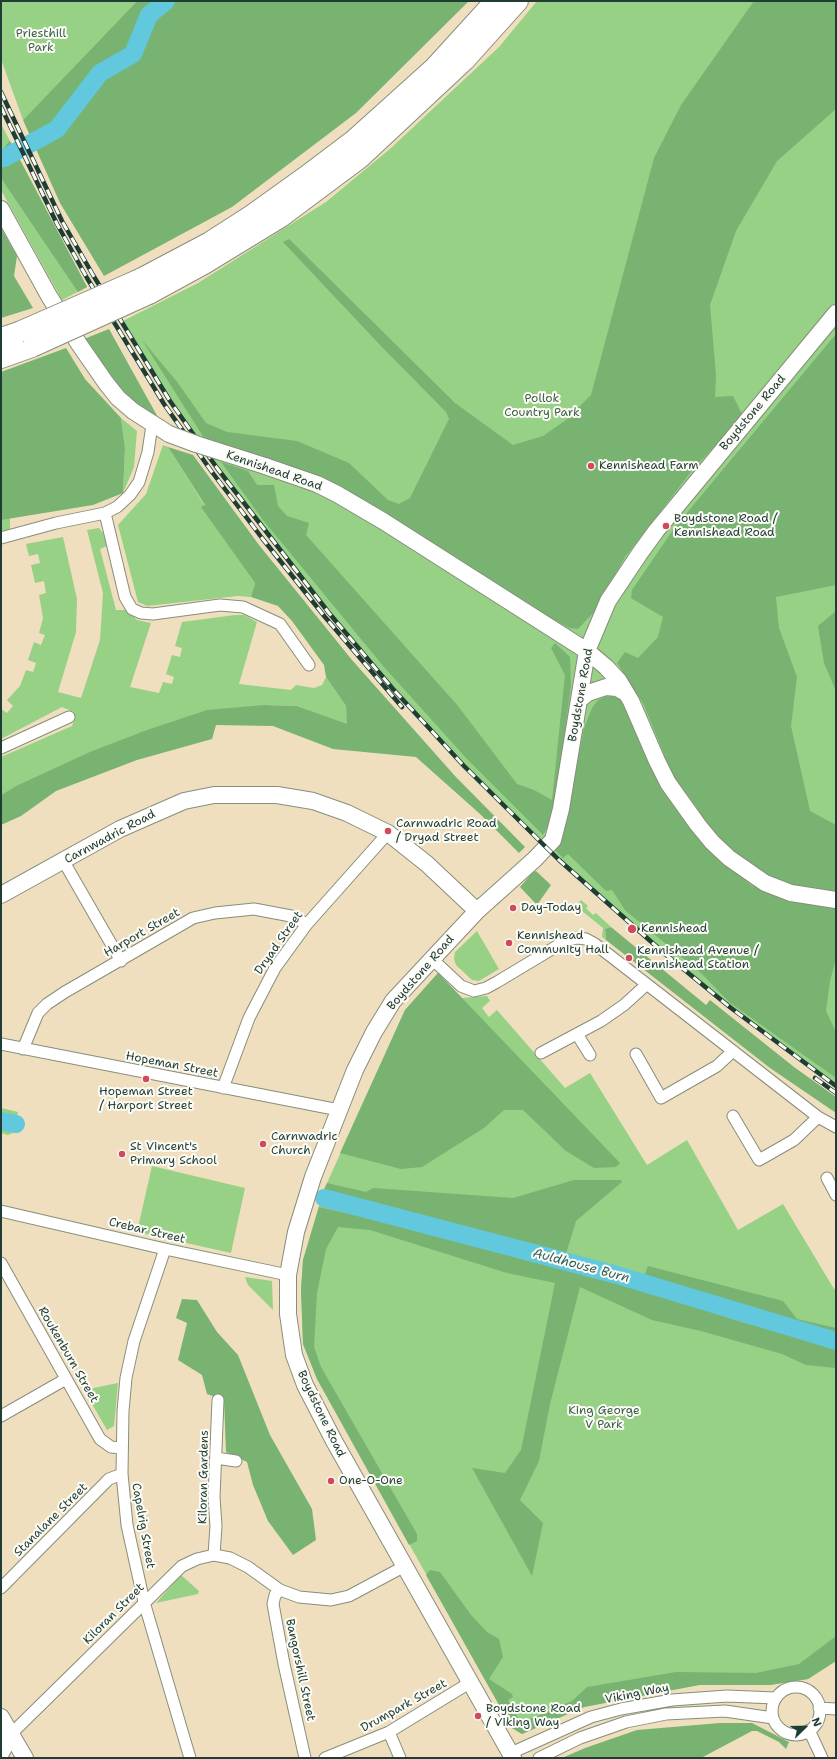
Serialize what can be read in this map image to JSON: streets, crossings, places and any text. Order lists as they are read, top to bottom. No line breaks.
{"streets":{"street":["Boydstone Road","Kennishead Road","Carnwadric Road","Harport Street","Dryad Street","Hopeman Street","Crebar Street","Roukenburn Street","Kiloran Gardens","Stanalane Street","Capelrig Street","Kiloran Street","Bangorshill Street","Viking Way","Drumpark Street"]},"crossings":[["Boydstone Road","Kennishead Road"],["Boydstone Road","Carnwadric Road"],["Boydstone Road","Hopeman Street"],["Boydstone Road","Crebar Street"],["Boydstone Road","Kiloran Street"],["Boydstone Road","Viking Way"],["Boydstone Road","Drumpark Street"],["Carnwadric Road","Dryad Street"],["Harport Street","Dryad Street"],["Harport Street","Hopeman Street"],["Dryad Street","Hopeman Street"],["Crebar Street","Capelrig Street"],["Roukenburn Street","Capelrig Street"],["Kiloran Gardens","Kiloran Street"],["Stanalane Street","Capelrig Street"],["Capelrig Street","Kiloran Street"],["Kiloran Street","Bangorshill Street"]],"water":["Auldhouse Burn"],"parks":["Priesthill Park","Pollok Country Park","King George V Park"],"places":["Kennishead Farm","Boydstone Road / Kennishead Road","Carnwadric Road / Dryad Street","Day-Today","Kennishead","Kennishead Community Hall","Kennishead Avenue / Kennishead Station","Hopeman Street / Harport Street","Carnwadric Church","St Vincent's Primary School","One-O-One","Boydstone Road / Viking Way"],"north":"top right"}
